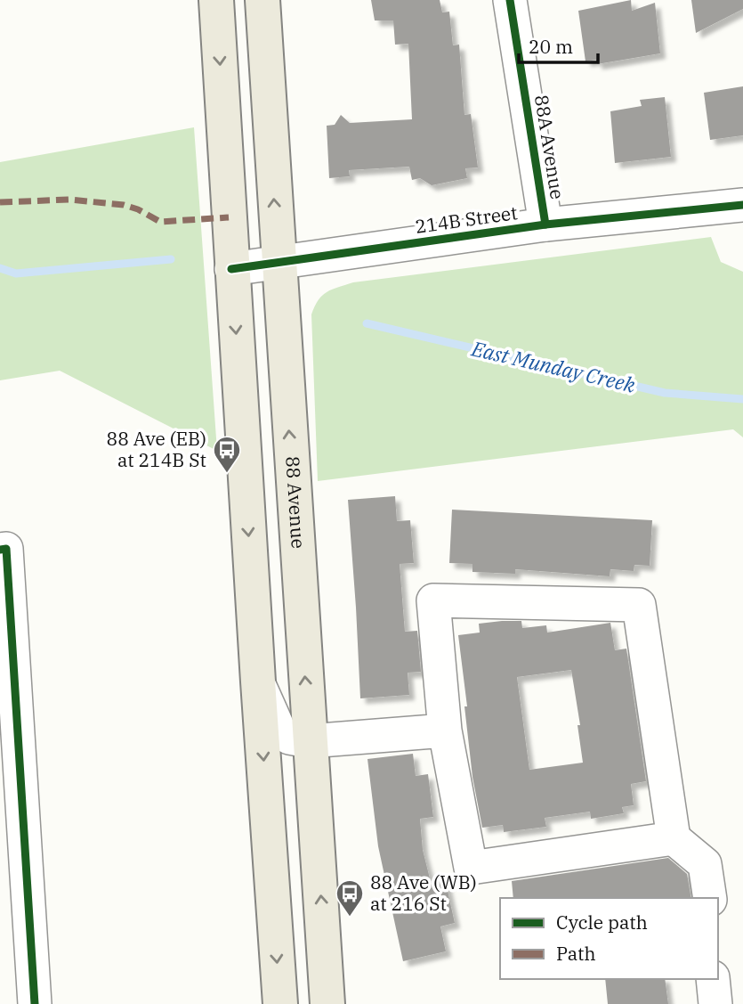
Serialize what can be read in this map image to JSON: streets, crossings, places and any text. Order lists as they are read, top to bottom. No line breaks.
{"streets":{"main road":["88 Avenue"],"street":["88A Avenue","214B Street"]},"crossings":[["88A Avenue","214B Street"],["214B Street","88 Avenue"]],"water":["East Munday Creek"],"places":{"bus stop":["88 Ave (EB) at 214B St","88 Ave (WB) at 216 St"]},"legend":["Cycle path","Path"],"scale_bar":"20 m"}
